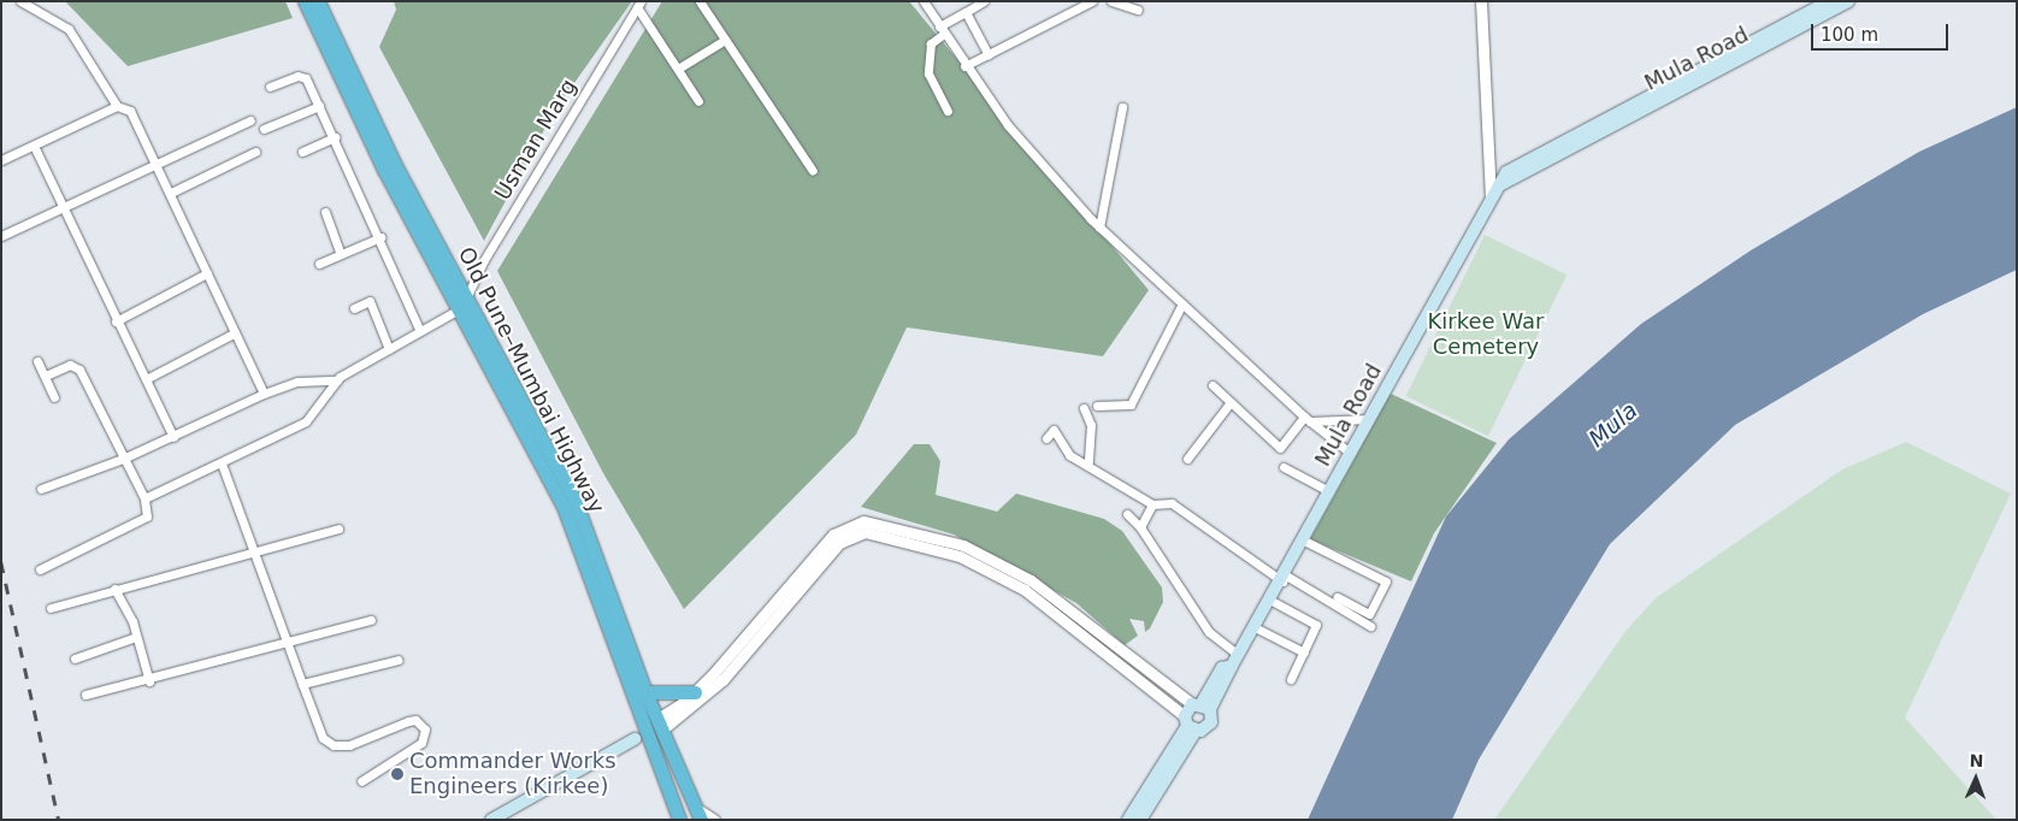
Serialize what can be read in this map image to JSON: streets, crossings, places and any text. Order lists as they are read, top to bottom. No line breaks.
{"streets":{"highway":["Old Pune–Mumbai Highway"],"main road":["Mula Road"],"street":["Usman Marg"]},"crossings":[["Usman Marg","Old Pune–Mumbai Highway"]],"water":["Mula"],"parks":["Kirkee War Cemetery"],"places":["Commander Works Engineers (Kirkee)"],"scale_bar":"100 m","north":"top"}
